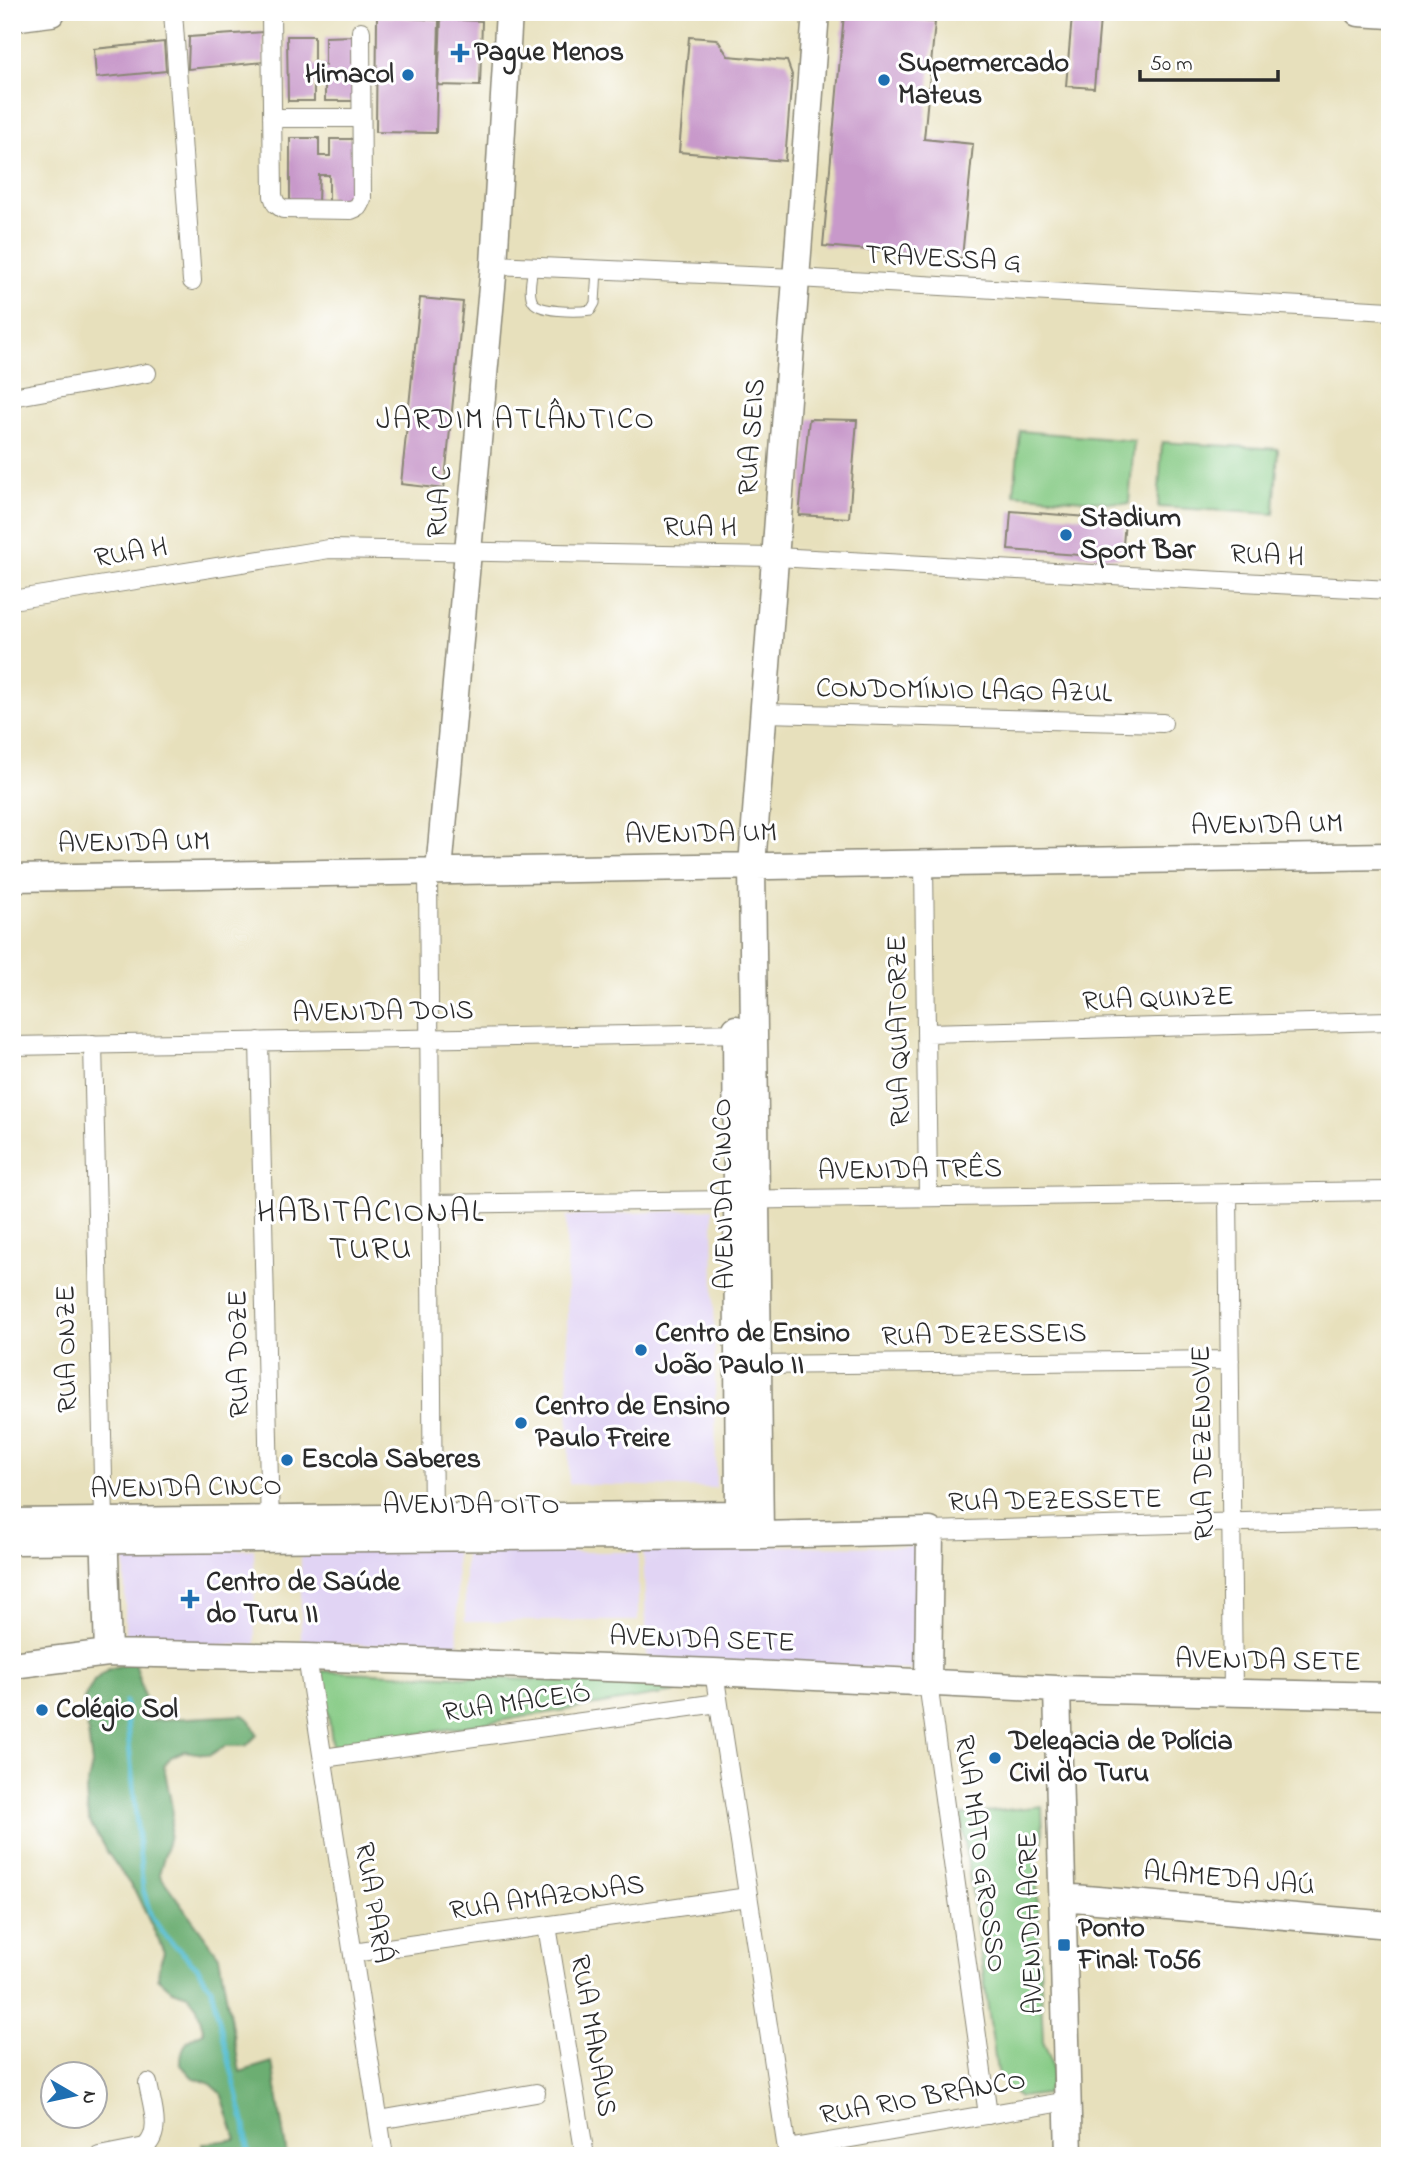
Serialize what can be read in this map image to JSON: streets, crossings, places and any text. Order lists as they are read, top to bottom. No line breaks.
{"streets":{"street":["TRAVESSA G","RUA SEIS","RUA C","RUA H","CONDOMÍNIO LAGO AZUL","AVENIDA UM","RUA QUINZE","AVENIDA DOIS","RUA QUATORZE","AVENIDA TRÊS","AVENIDA CINCO","RUA DEZESSEIS","RUA ONZE","RUA DOZE","RUA DEZENOVE","RUA DEZESSETE","AVENIDA OITO","AVENIDA SETE","RUA MACEIÓ","RUA MATO GROSSO","ALAMEDA JAÚ","RUA AMAZONAS","RUA PARÁ","AVENIDA ACRE","RUA MANAUS","RUA RIO BRANCO"]},"crossings":[["TRAVESSA G","RUA SEIS"],["TRAVESSA G","RUA C"],["RUA SEIS","RUA H"],["RUA SEIS","CONDOMÍNIO LAGO AZUL"],["RUA SEIS","AVENIDA UM"],["RUA SEIS","AVENIDA CINCO"],["RUA C","RUA H"],["RUA C","AVENIDA UM"],["AVENIDA UM","RUA QUATORZE"],["AVENIDA UM","AVENIDA CINCO"],["RUA QUINZE","RUA QUATORZE"],["AVENIDA DOIS","AVENIDA CINCO"],["AVENIDA DOIS","RUA ONZE"],["AVENIDA DOIS","RUA DOZE"],["RUA QUATORZE","AVENIDA TRÊS"],["AVENIDA TRÊS","AVENIDA CINCO"],["AVENIDA TRÊS","RUA DEZENOVE"],["AVENIDA CINCO","RUA DEZESSEIS"],["AVENIDA CINCO","RUA ONZE"],["AVENIDA CINCO","AVENIDA OITO"],["RUA DEZESSEIS","RUA DEZENOVE"],["RUA ONZE","AVENIDA OITO"],["RUA ONZE","AVENIDA SETE"],["RUA DOZE","AVENIDA OITO"],["RUA DEZENOVE","RUA DEZESSETE"],["RUA DEZENOVE","AVENIDA SETE"],["RUA DEZESSETE","AVENIDA OITO"],["AVENIDA SETE","RUA MATO GROSSO"],["AVENIDA SETE","RUA PARÁ"],["AVENIDA SETE","AVENIDA ACRE"],["RUA MACEIÓ","RUA PARÁ"],["RUA MATO GROSSO","RUA RIO BRANCO"],["ALAMEDA JAÚ","AVENIDA ACRE"],["RUA AMAZONAS","RUA PARÁ"],["RUA AMAZONAS","RUA MANAUS"],["AVENIDA ACRE","RUA RIO BRANCO"]],"districts":["JARDIM ATLÂNTICO","HABITACIONAL TURU"],"places":{"health":["Pague Menos","Centro de Saúde do Turu II"],"other":["Himacol","Supermercado Mateus","Stadium Sport Bar","Centro de Ensino João Paulo II","Centro de Ensino Paulo Freire","Escola Saberes","Colégio Sol","Delegacia de Polícia Civil do Turu"],"transit":["Ponto Final: T056"]},"scale_bar":"50 m","north":"right"}
